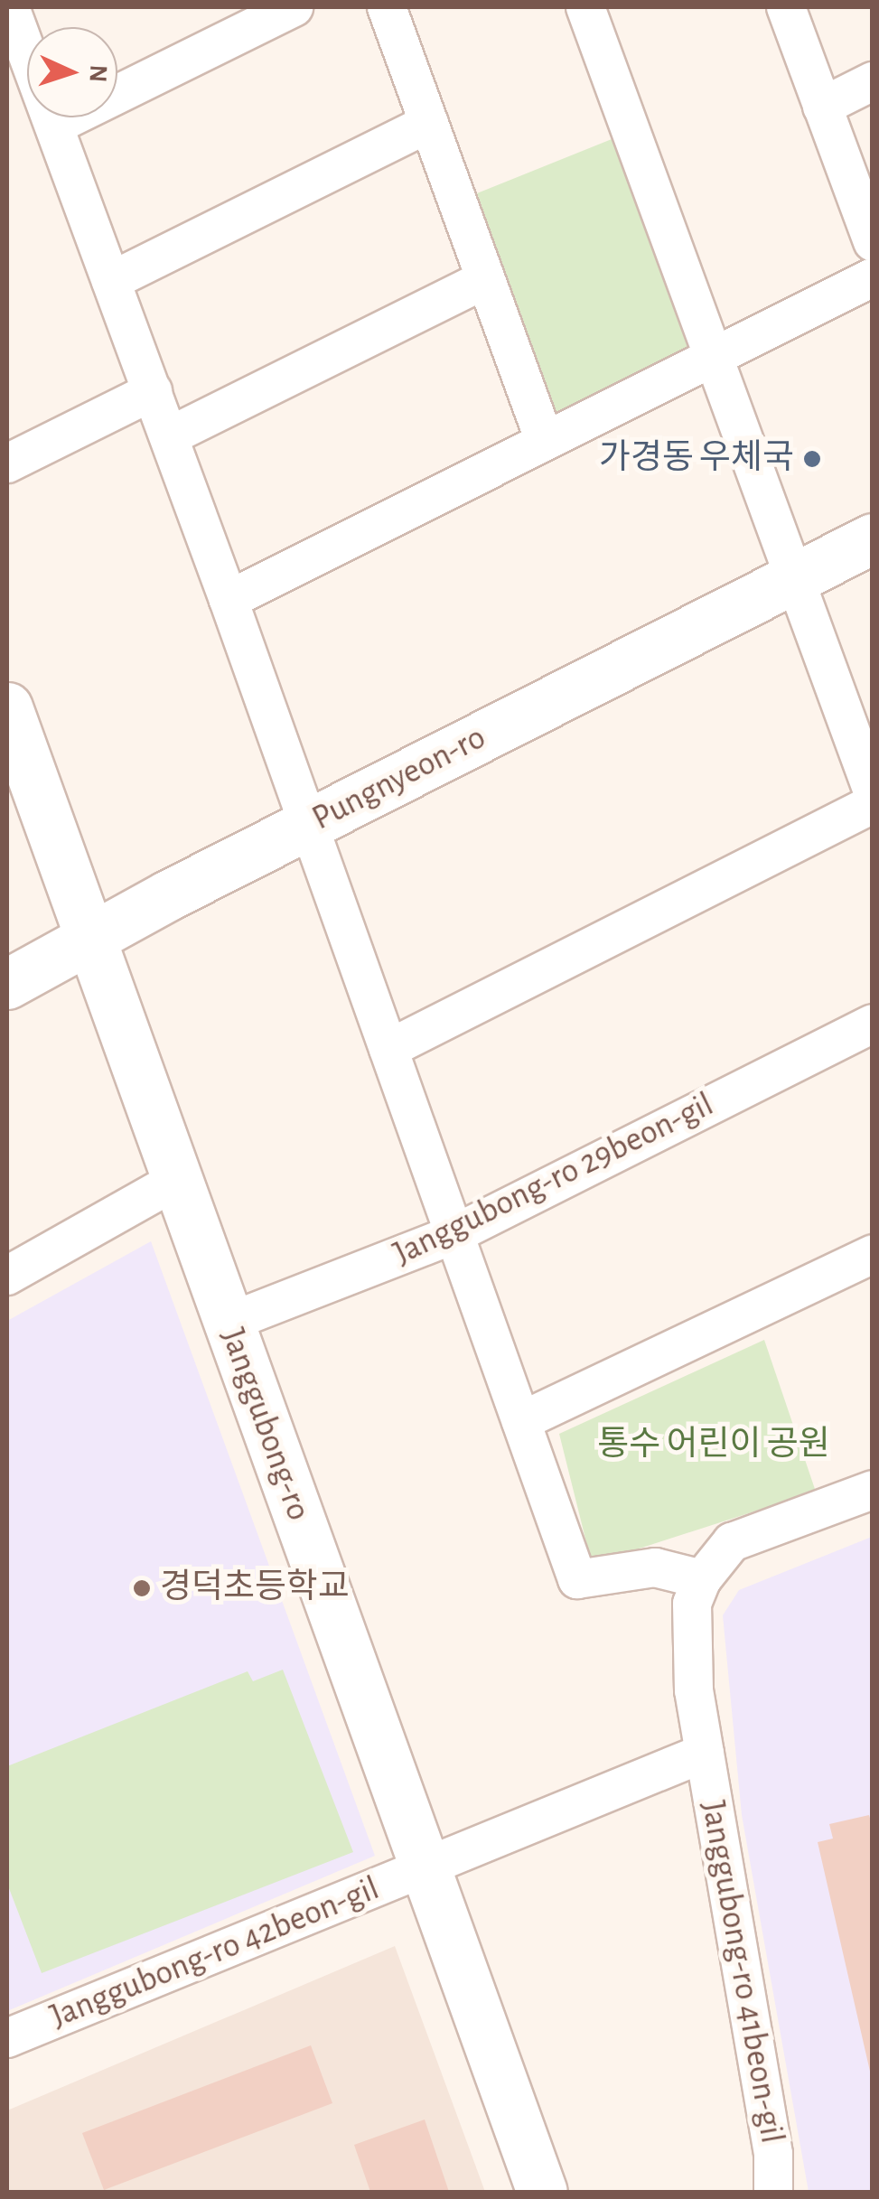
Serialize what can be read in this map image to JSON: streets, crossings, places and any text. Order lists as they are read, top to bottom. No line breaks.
{"streets":{"street":["Pungnyeon-ro","Janggubong-ro 29beon-gil","Janggubong-ro","Janggubong-ro 42beon-gil","Janggubong-ro 41beon-gil"]},"crossings":[["Pungnyeon-ro","Janggubong-ro"],["Janggubong-ro 29beon-gil","Janggubong-ro"],["Janggubong-ro","Janggubong-ro 42beon-gil"],["Janggubong-ro","Janggubong-ro 41beon-gil"],["Janggubong-ro 42beon-gil","Janggubong-ro 41beon-gil"]],"parks":["통수 어린이 공원"],"places":["가경동 우체국","경덕초등학교"],"north":"right"}
